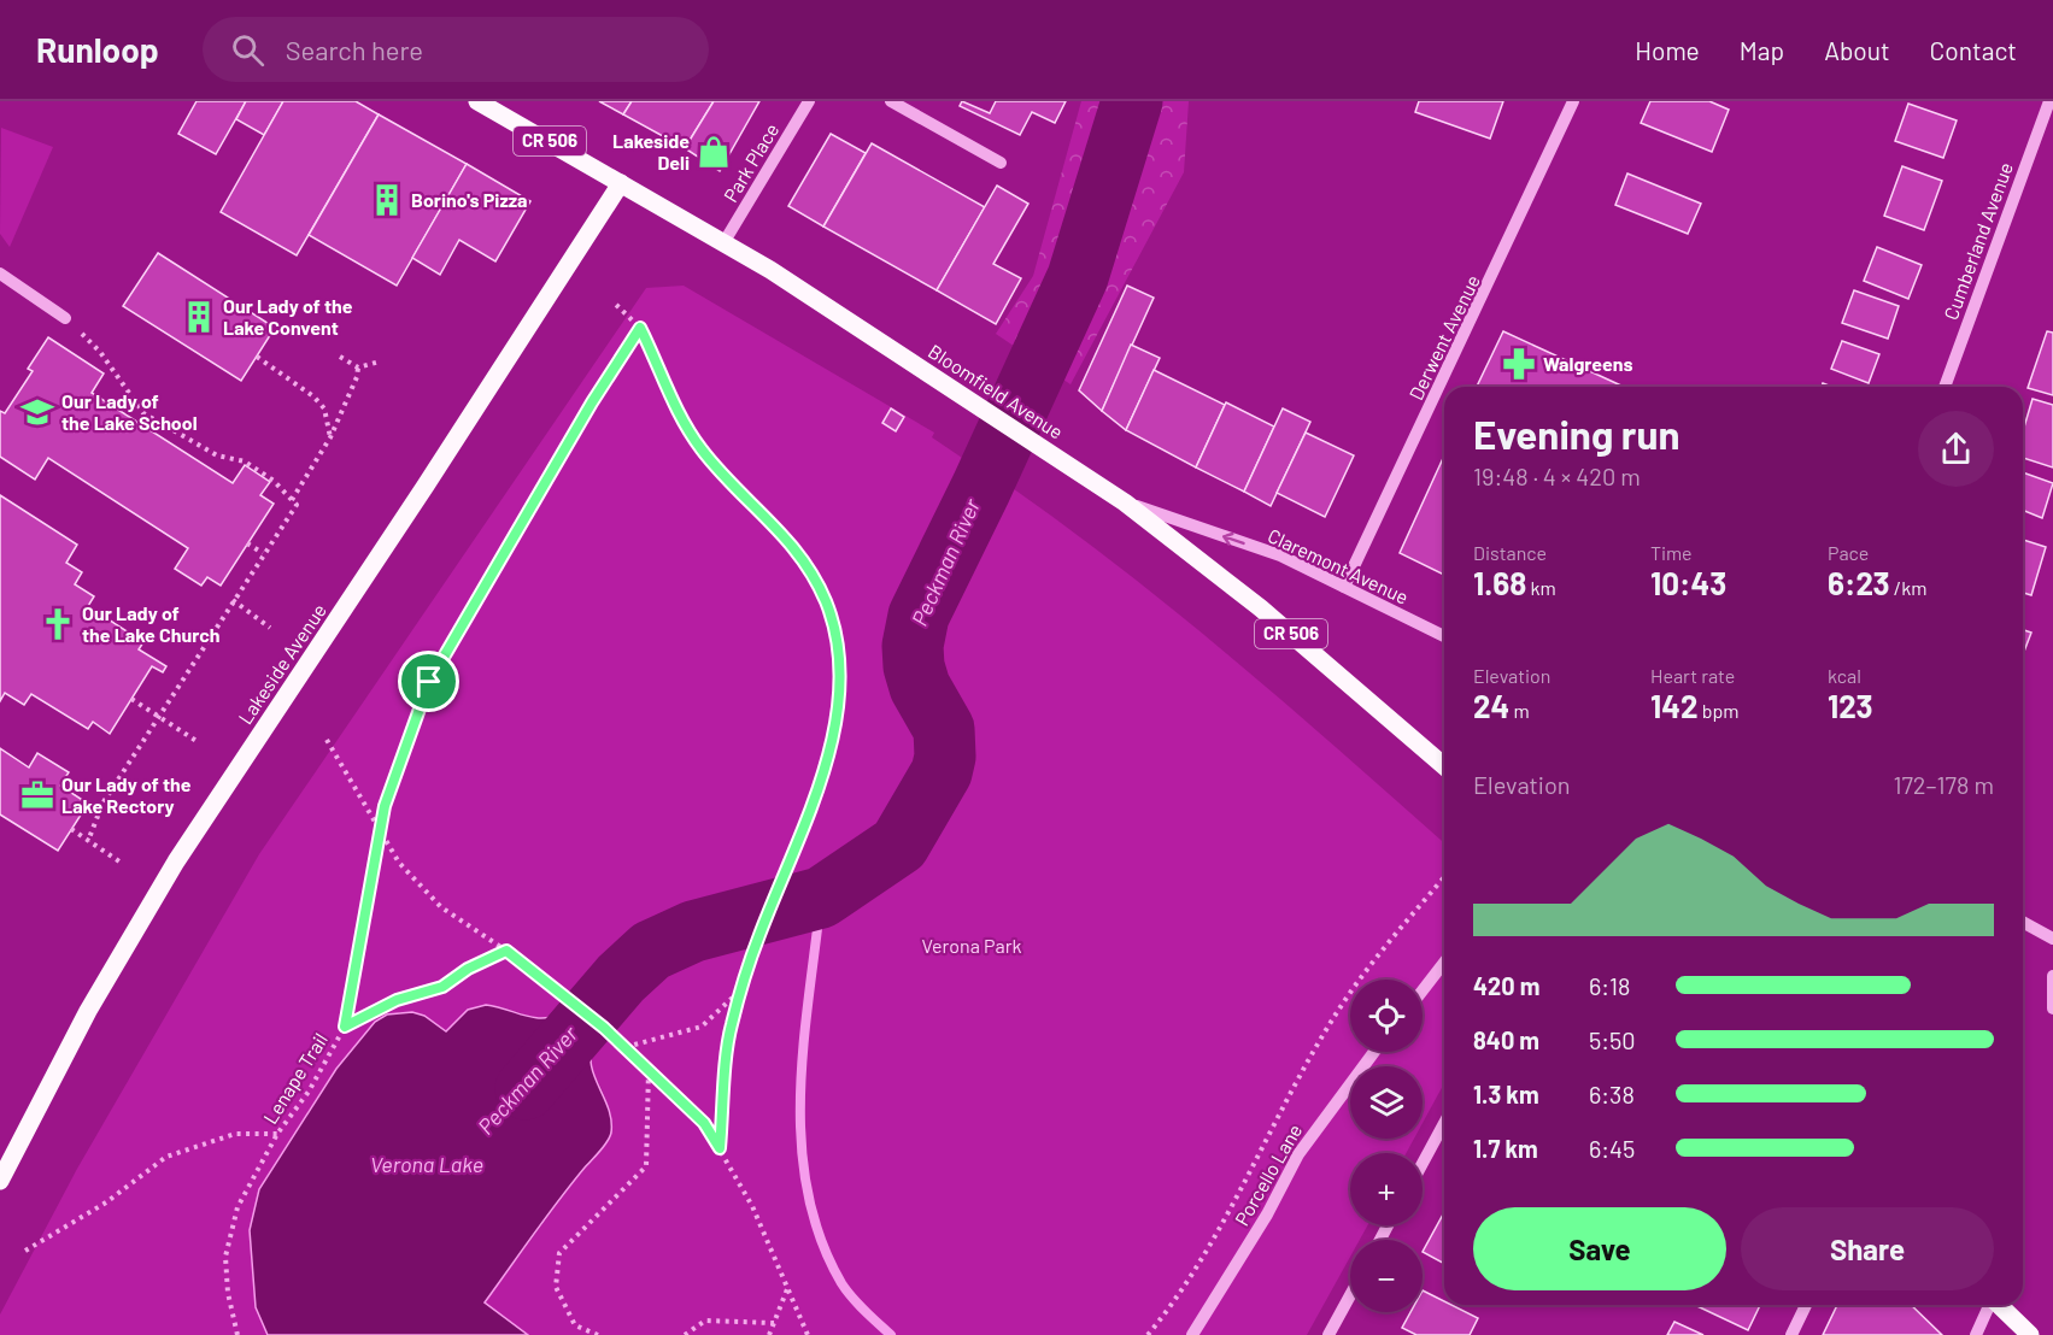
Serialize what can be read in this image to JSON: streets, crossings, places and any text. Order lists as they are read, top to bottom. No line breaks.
{"streets":{"main road":["CR 506","Bloomfield Avenue","Lakeside Avenue"],"street":["Park Place","Cumberland Avenue","Derwent Avenue","Claremont Avenue","Porcello Lane"],"path":["Lenape Trail"]},"crossings":[["Park Place","Bloomfield Avenue"],["Derwent Avenue","Claremont Avenue"],["Bloomfield Avenue","Claremont Avenue"],["Bloomfield Avenue","Lakeside Avenue"]],"one_way":["Claremont Avenue"],"water":["Peckman River","Verona Lake"],"parks":["Verona Park"],"places":{"shop":["Lakeside Deli"],"building":["Borino's Pizza","Our Lady of the Lake Convent"],"pharmacy":["Walgreens"],"school or university":["Our Lady of the Lake School"],"church":["Our Lady of the Lake Church"],"office":["Our Lady of the Lake Rectory"]},"page":{"header":"Runloop","search":"Search here","nav":["Home","Map","About","Contact"],"heading":["Evening run","19:48 · 4 × 420 m"],"stats":[["Distance","1.68 km"],["Time","10:43"],["Pace","6:23 /km"],["Elevation","24 m"],["Heart rate","142 bpm"],["kcal","123"]],"chart":["Elevation","172–178 m"],"list":[{"name":"420 m","note":"6:18"},{"name":"840 m","note":"5:50"},{"name":"1.3 km","note":"6:38"},{"name":"1.7 km","note":"6:45"}],"map_buttons":["+","−"],"buttons":["Save","Share"]}}
